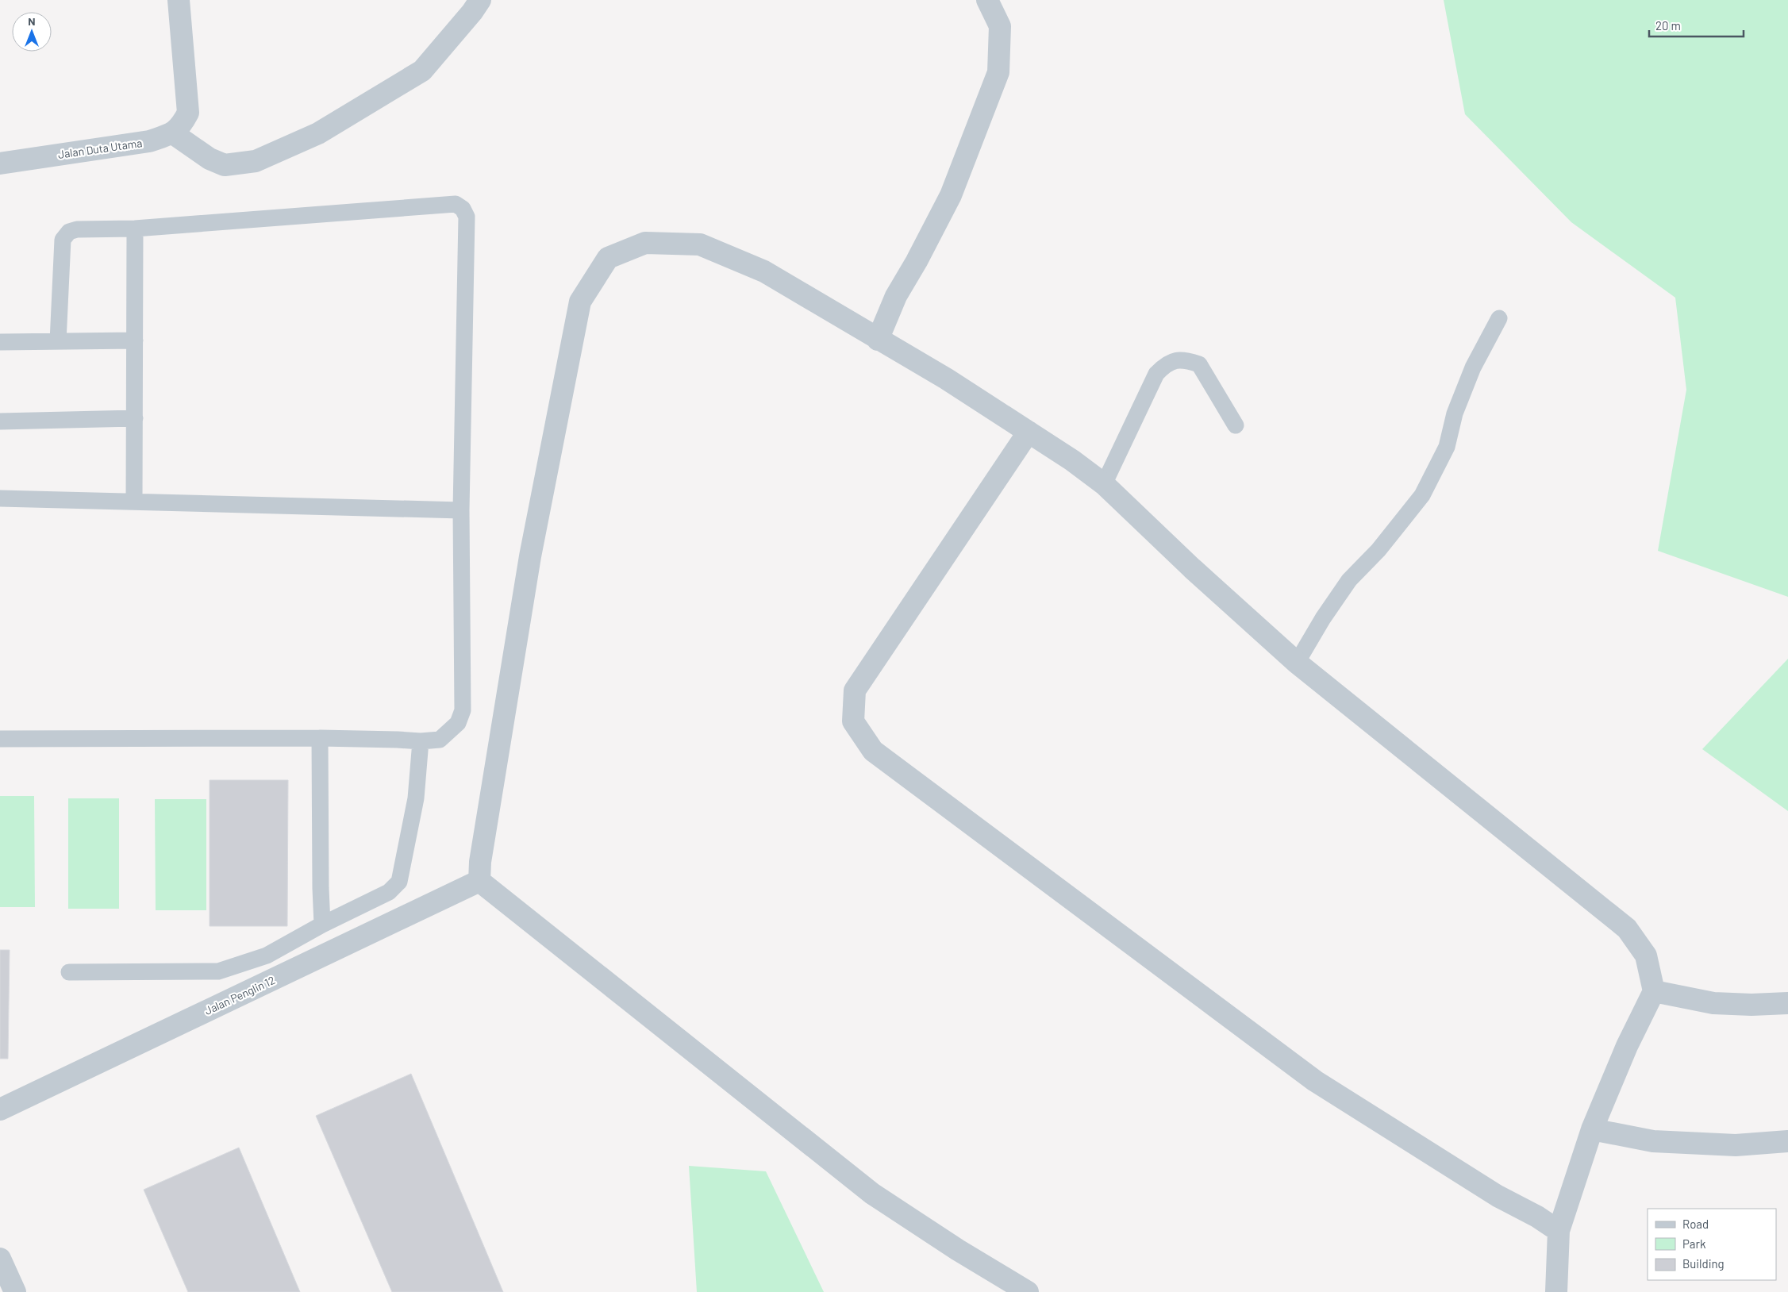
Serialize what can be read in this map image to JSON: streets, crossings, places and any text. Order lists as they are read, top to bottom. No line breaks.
{"streets":{"street":["Jalan Duta Utama","Jalan Penglin 12"]},"legend":["Road","Park","Building"],"scale_bar":"20 m","north":"top"}
